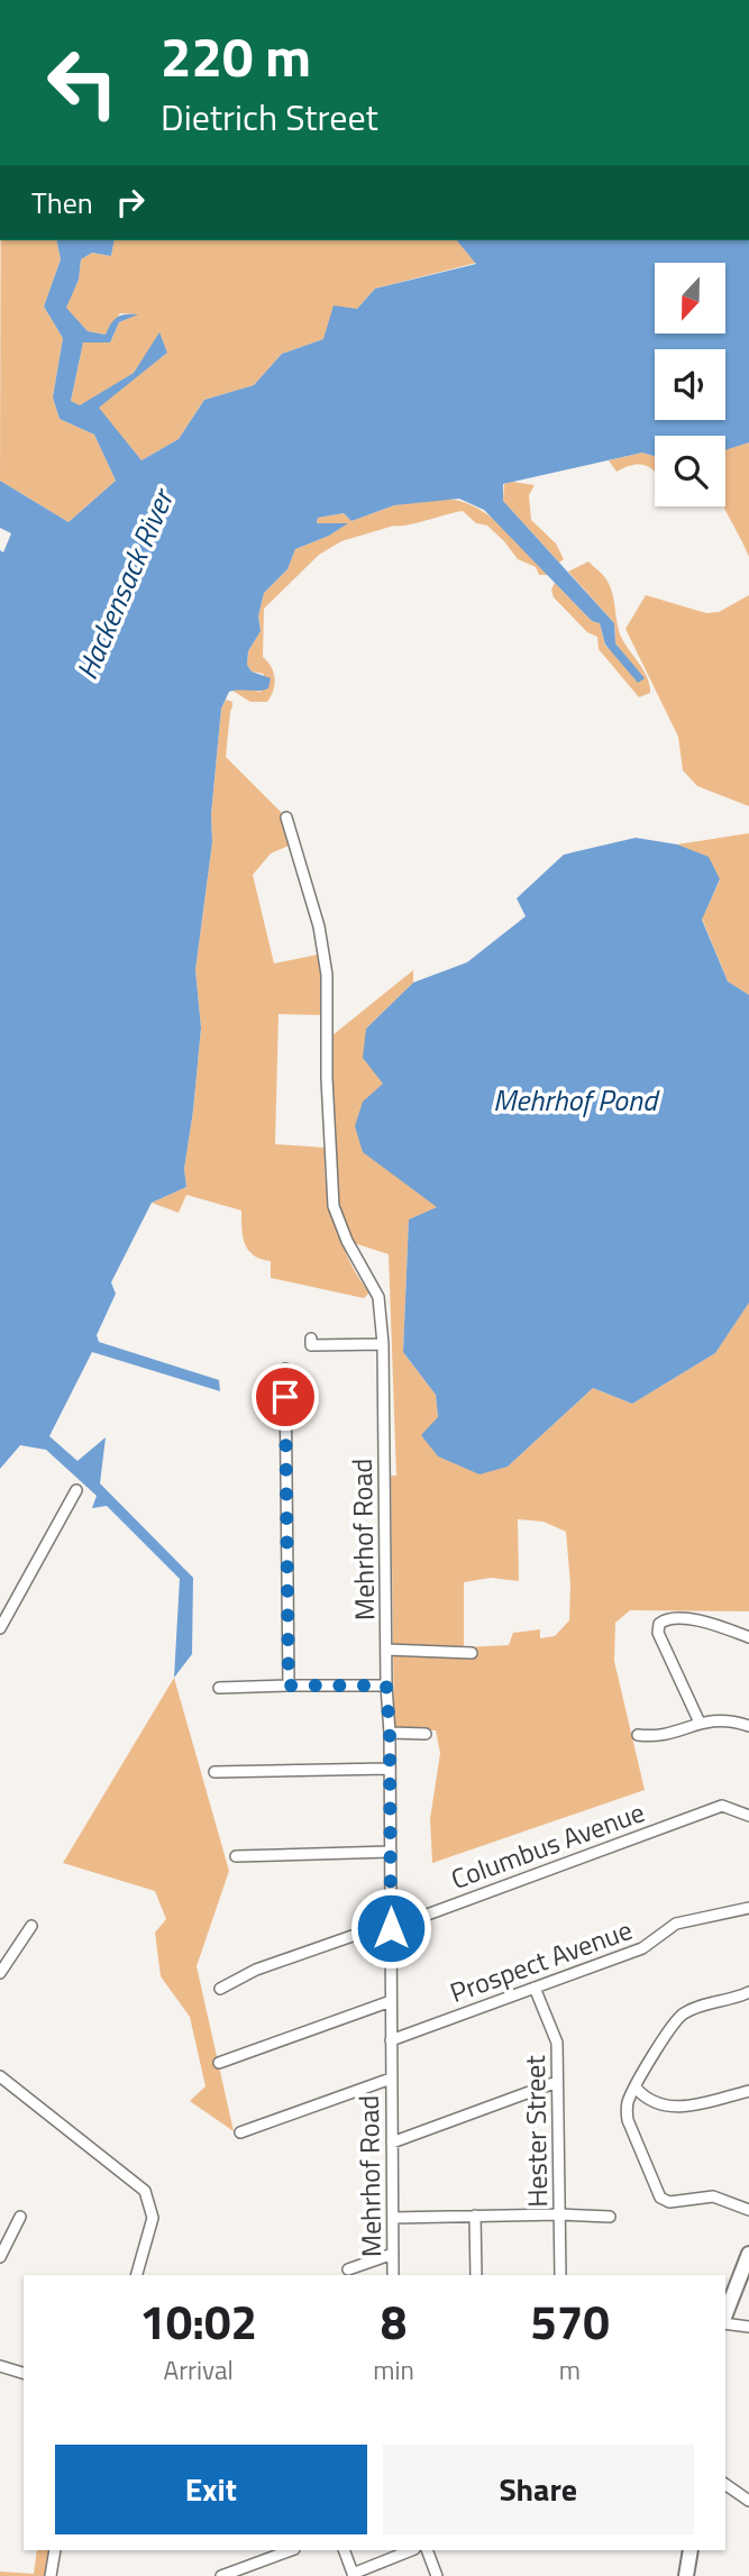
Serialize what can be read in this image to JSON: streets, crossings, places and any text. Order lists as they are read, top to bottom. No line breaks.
{"streets":{"street":["Mehrhof Road","Columbus Avenue","Prospect Avenue","Hester Street"]},"crossings":[["Mehrhof Road","Columbus Avenue"],["Mehrhof Road","Prospect Avenue"],["Prospect Avenue","Hester Street"]],"water":["Hackensack River","Mehrhof Pond"],"north":"bottom","page":{"turn":["220 m","Dietrich Street"],"then":"Then","eta":["10:02","Arrival","8","min","570","m"],"buttons":["Exit","Share"]}}
